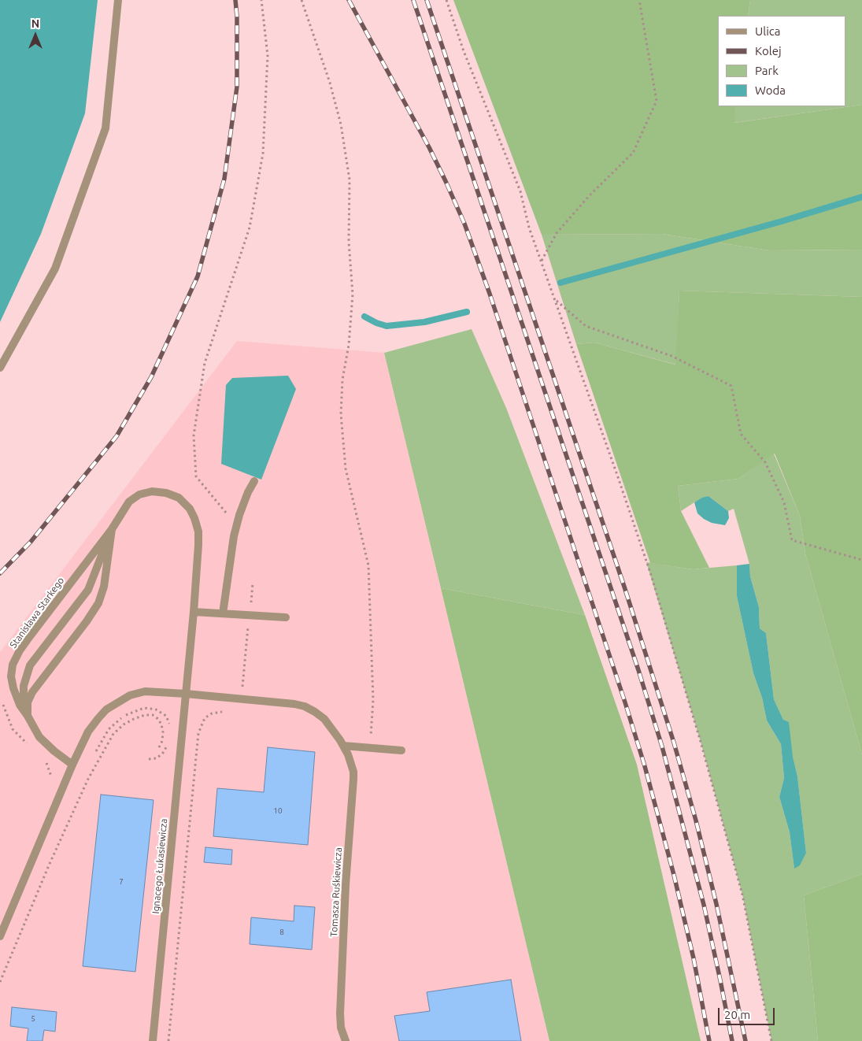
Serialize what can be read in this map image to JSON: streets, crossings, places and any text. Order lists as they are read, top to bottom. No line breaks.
{"streets":{"street":["Stanisława Starkego","Ignacego Łukasiewicza","Tomasza Ruśkiewicza"]},"crossings":[["Stanisława Starkego","Ignacego Łukasiewicza"],["Ignacego Łukasiewicza","Tomasza Ruśkiewicza"]],"house_numbers":["10","7","8","5"],"legend":["Ulica","Kolej","Park","Woda"],"scale_bar":"20 m","north":"top"}
